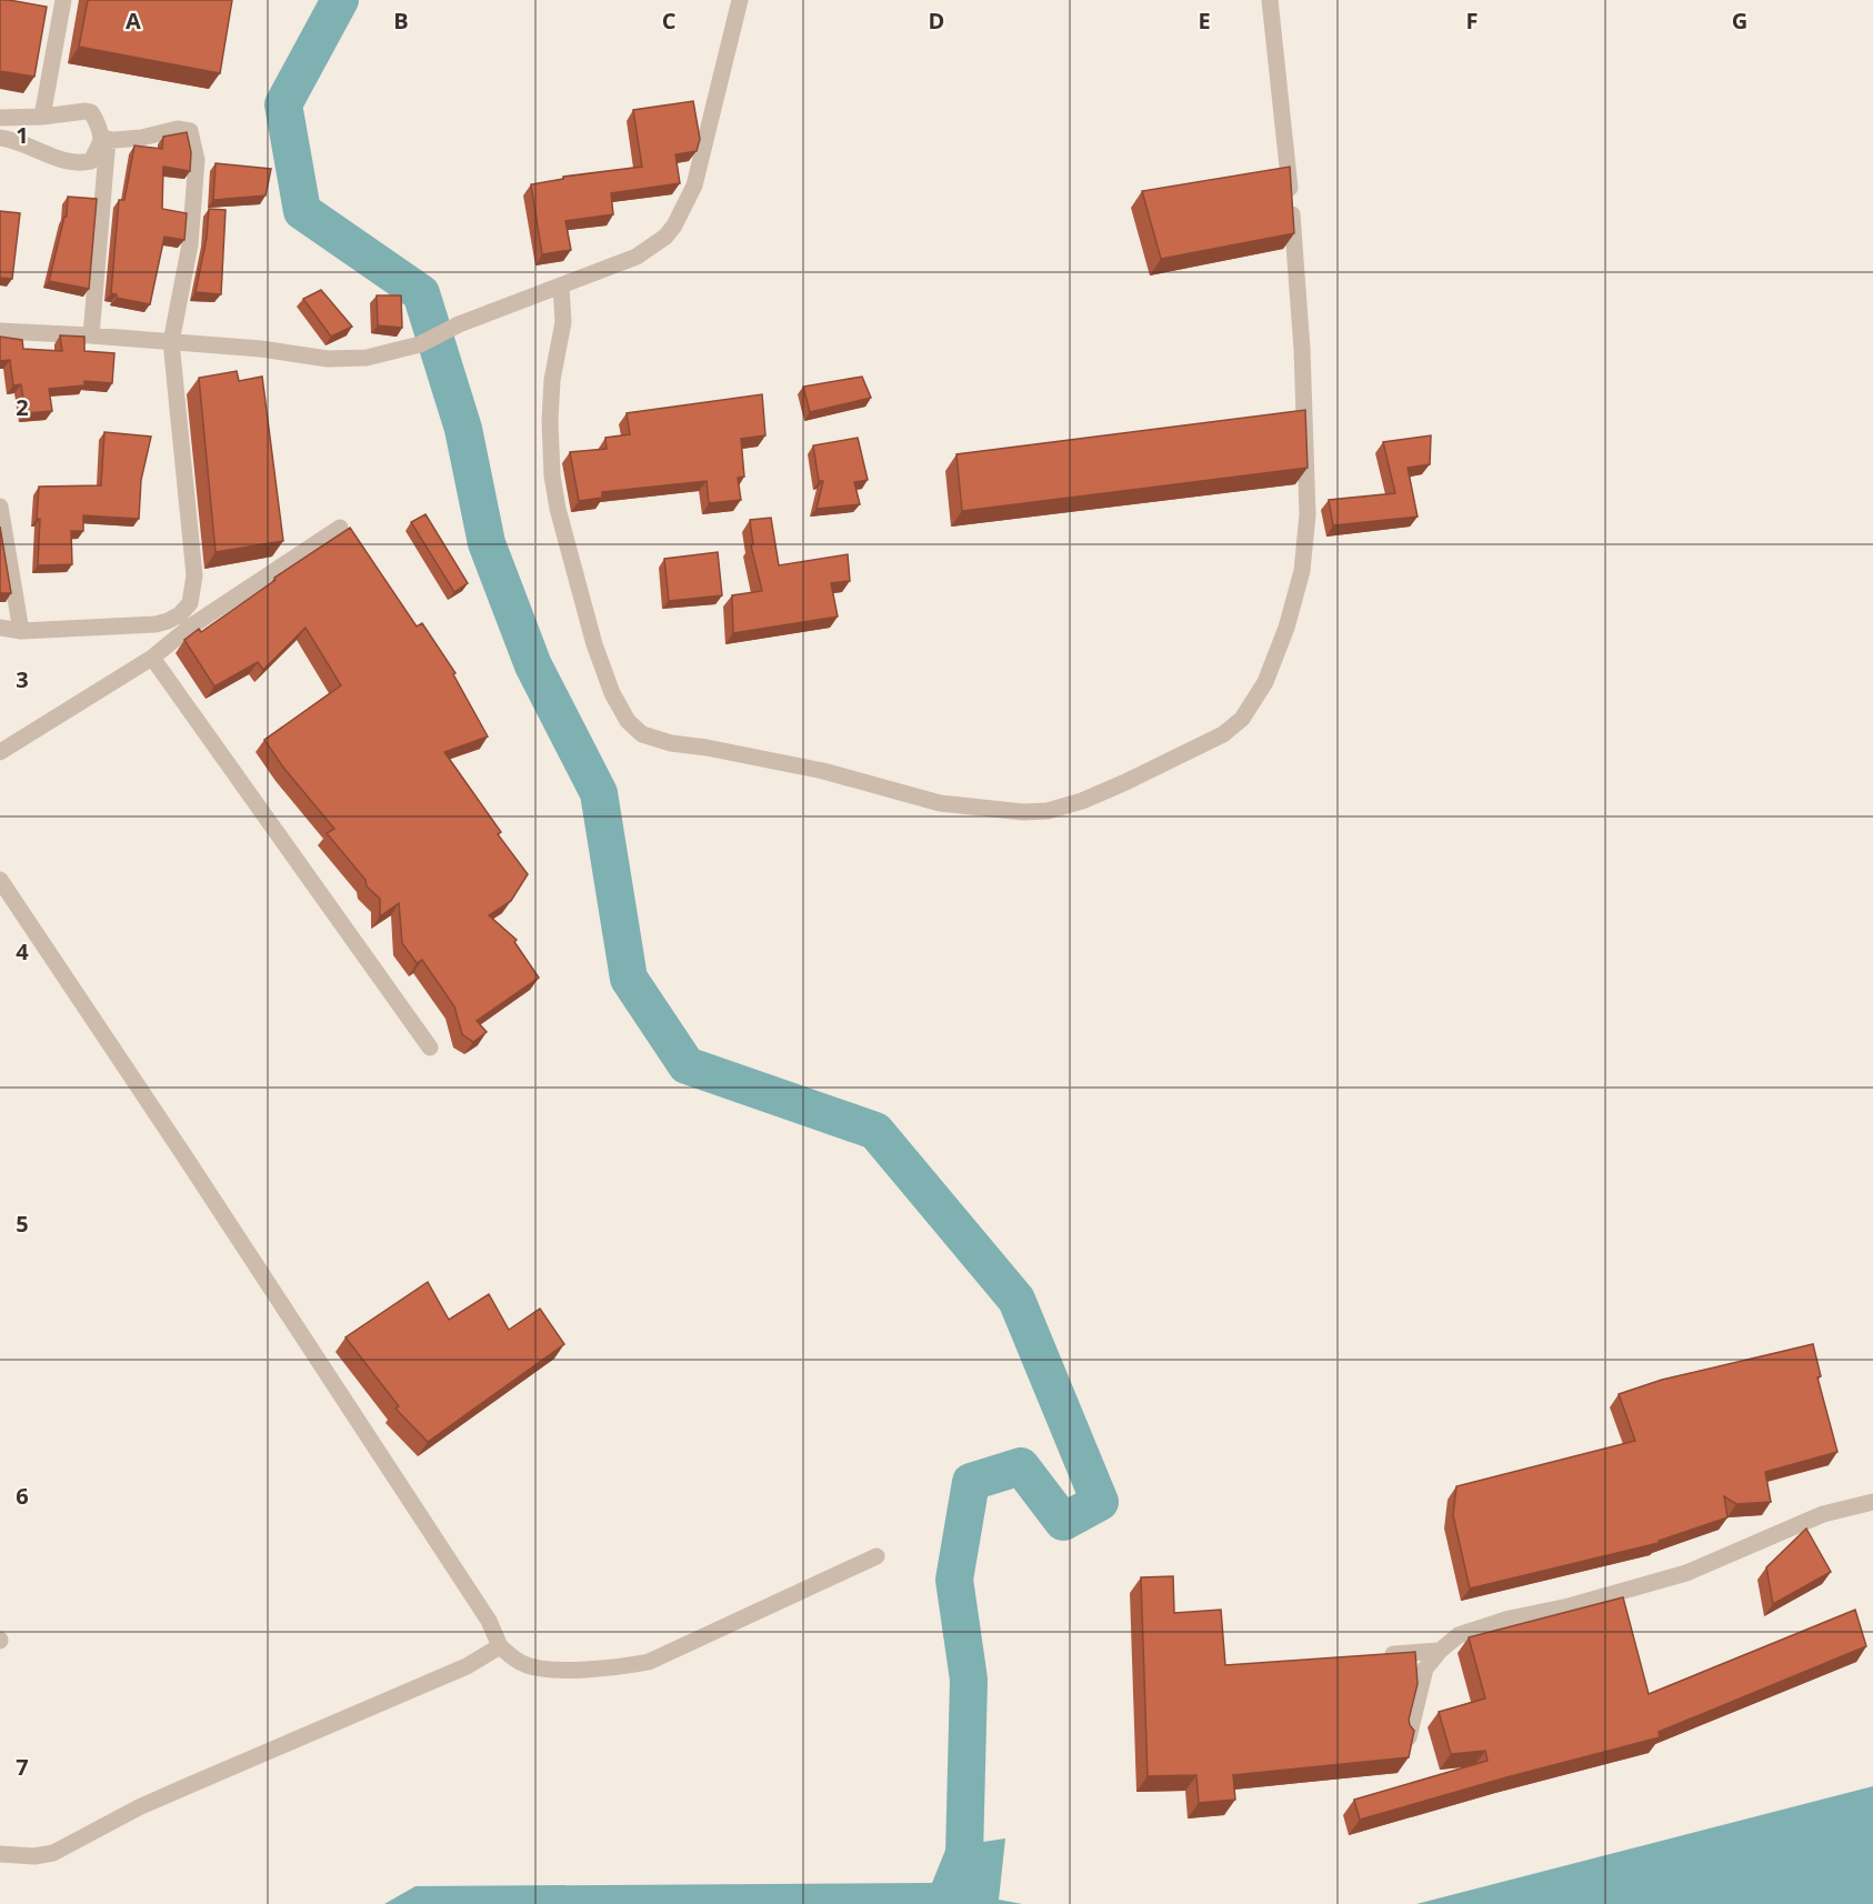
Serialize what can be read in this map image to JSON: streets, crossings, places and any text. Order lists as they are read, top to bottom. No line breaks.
{"grid":{"columns":["A","B","C","D","E","F","G"],"rows":["1","2","3","4","5","6","7"]}}
